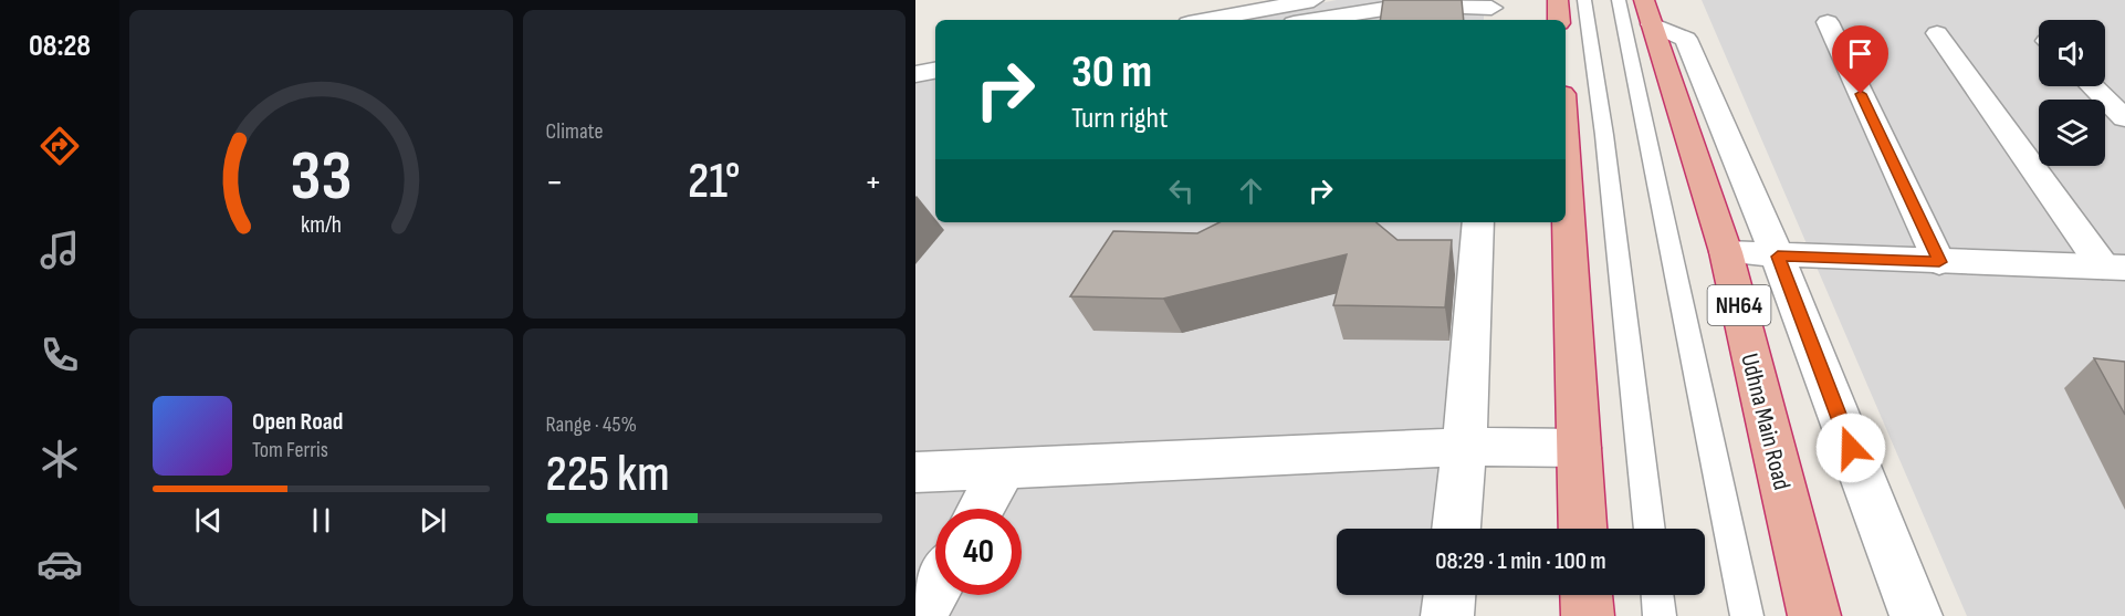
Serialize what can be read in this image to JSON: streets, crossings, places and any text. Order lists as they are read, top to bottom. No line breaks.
{"streets":{"highway":["NH64","Udhna Main Road"]},"page":{"tabs":"08:28","tile":["Climate",["Range · 45%","225 km"]],"turn":["30 m","Turn right"],"heat":["−","21°","+"],"song":["Open Road","Tom Ferris"],"limit":"40","trip":"08:29 · 1 min · 100 m","gauge":["33","km/h"]}}
